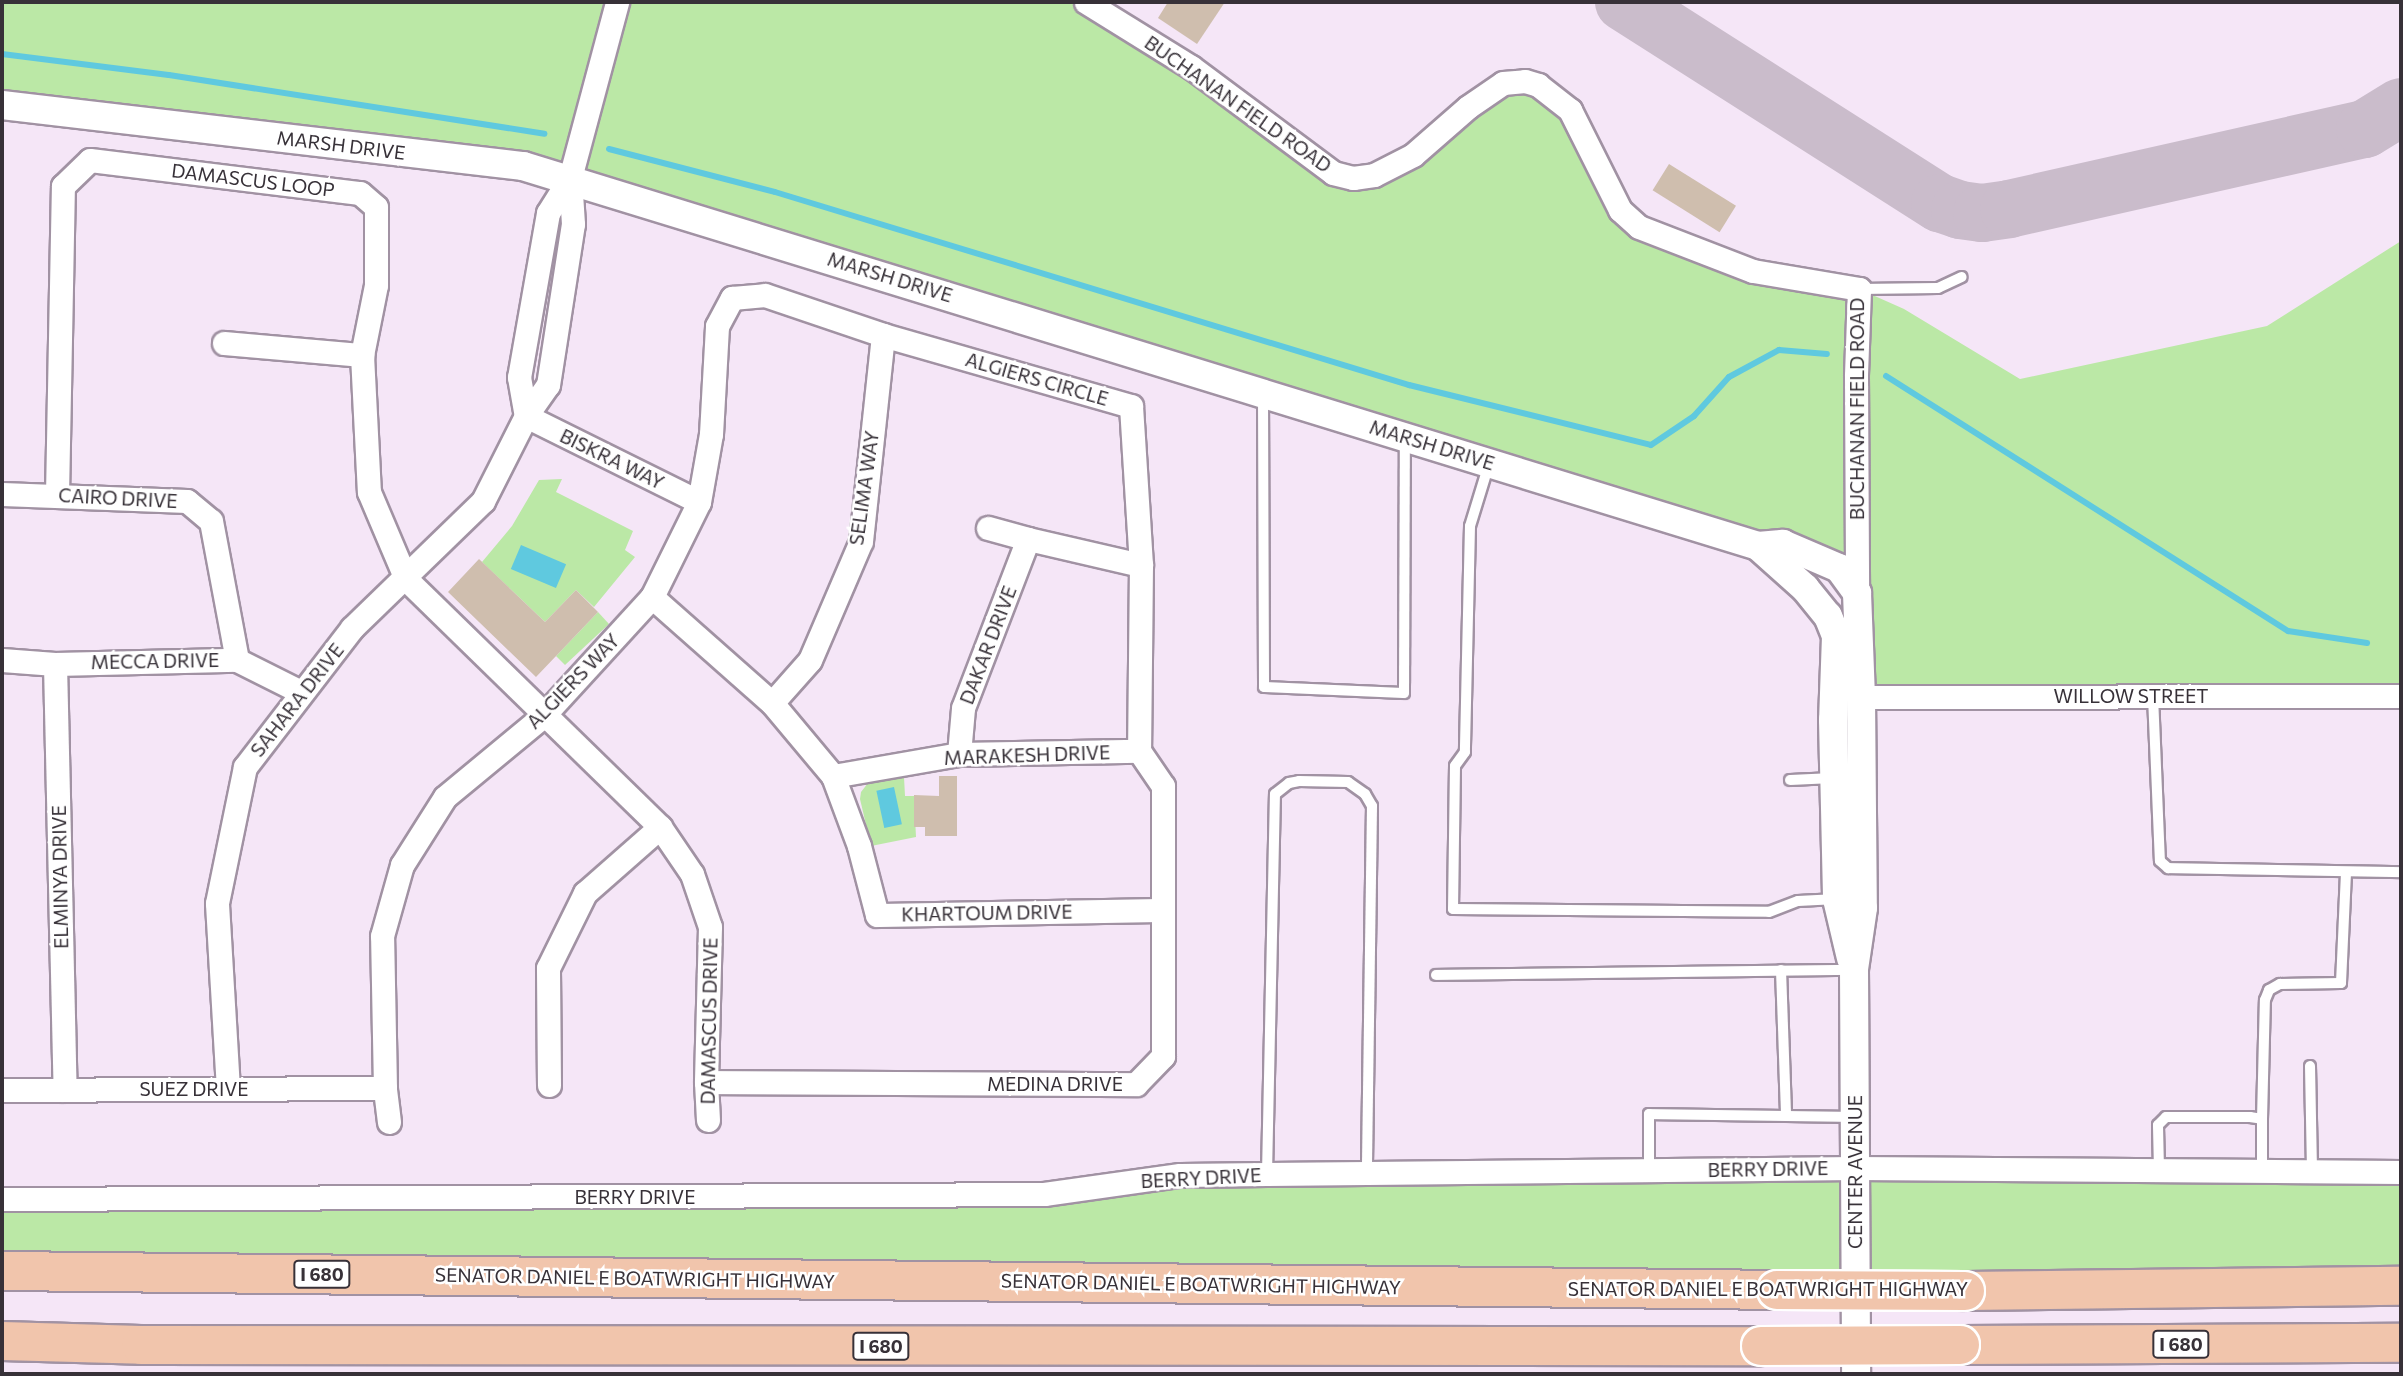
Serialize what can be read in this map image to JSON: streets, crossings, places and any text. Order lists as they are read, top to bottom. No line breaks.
{"streets":{"highway":["I 680","SENATOR DANIEL E BOATWRIGHT HIGHWAY"],"street":["BUCHANAN FIELD ROAD","MARSH DRIVE","DAMASCUS LOOP","ALGIERS CIRCLE","BISKRA WAY","SELIMA WAY","CAIRO DRIVE","DAKAR DRIVE","MECCA DRIVE","ALGIERS WAY","WILLOW STREET","SAHARA DRIVE","MARAKESH DRIVE","ELMINYA DRIVE","KHARTOUM DRIVE","DAMASCUS DRIVE","MEDINA DRIVE","SUEZ DRIVE","BERRY DRIVE","CENTER AVENUE"]},"crossings":[["BUCHANAN FIELD ROAD","MARSH DRIVE"],["BUCHANAN FIELD ROAD","CENTER AVENUE"],["MARSH DRIVE","CENTER AVENUE"],["DAMASCUS LOOP","CAIRO DRIVE"],["DAMASCUS LOOP","SAHARA DRIVE"],["DAMASCUS LOOP","DAMASCUS DRIVE"],["ALGIERS CIRCLE","SELIMA WAY"],["ALGIERS CIRCLE","ALGIERS WAY"],["ALGIERS CIRCLE","MARAKESH DRIVE"],["ALGIERS CIRCLE","MEDINA DRIVE"],["BISKRA WAY","ALGIERS WAY"],["BISKRA WAY","SAHARA DRIVE"],["SELIMA WAY","KHARTOUM DRIVE"],["CAIRO DRIVE","MECCA DRIVE"],["DAKAR DRIVE","MARAKESH DRIVE"],["MECCA DRIVE","SAHARA DRIVE"],["MECCA DRIVE","ELMINYA DRIVE"],["ALGIERS WAY","KHARTOUM DRIVE"],["ALGIERS WAY","DAMASCUS DRIVE"],["ALGIERS WAY","SUEZ DRIVE"],["WILLOW STREET","CENTER AVENUE"],["SAHARA DRIVE","DAMASCUS DRIVE"],["SAHARA DRIVE","SUEZ DRIVE"],["MARAKESH DRIVE","KHARTOUM DRIVE"],["MARAKESH DRIVE","MEDINA DRIVE"],["ELMINYA DRIVE","SUEZ DRIVE"],["KHARTOUM DRIVE","MEDINA DRIVE"],["DAMASCUS DRIVE","MEDINA DRIVE"],["BERRY DRIVE","CENTER AVENUE"]]}
